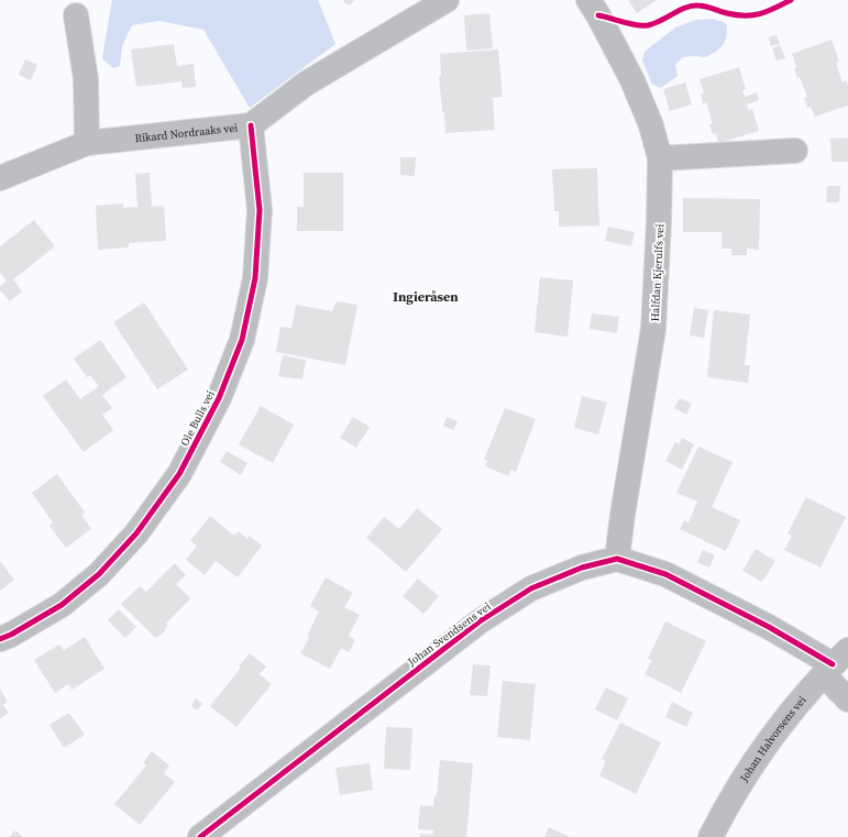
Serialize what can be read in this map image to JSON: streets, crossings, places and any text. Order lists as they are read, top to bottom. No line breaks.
{"streets":{"street":["Rikard Nordraaks vei","Halfdan Kjerulfs vei","Ole Bulls vei","Johan Svendsens vei","Johan Halvorsens vei"]},"crossings":[["Rikard Nordraaks vei","Ole Bulls vei"],["Halfdan Kjerulfs vei","Johan Svendsens vei"]],"districts":["Ingieråsen"]}
